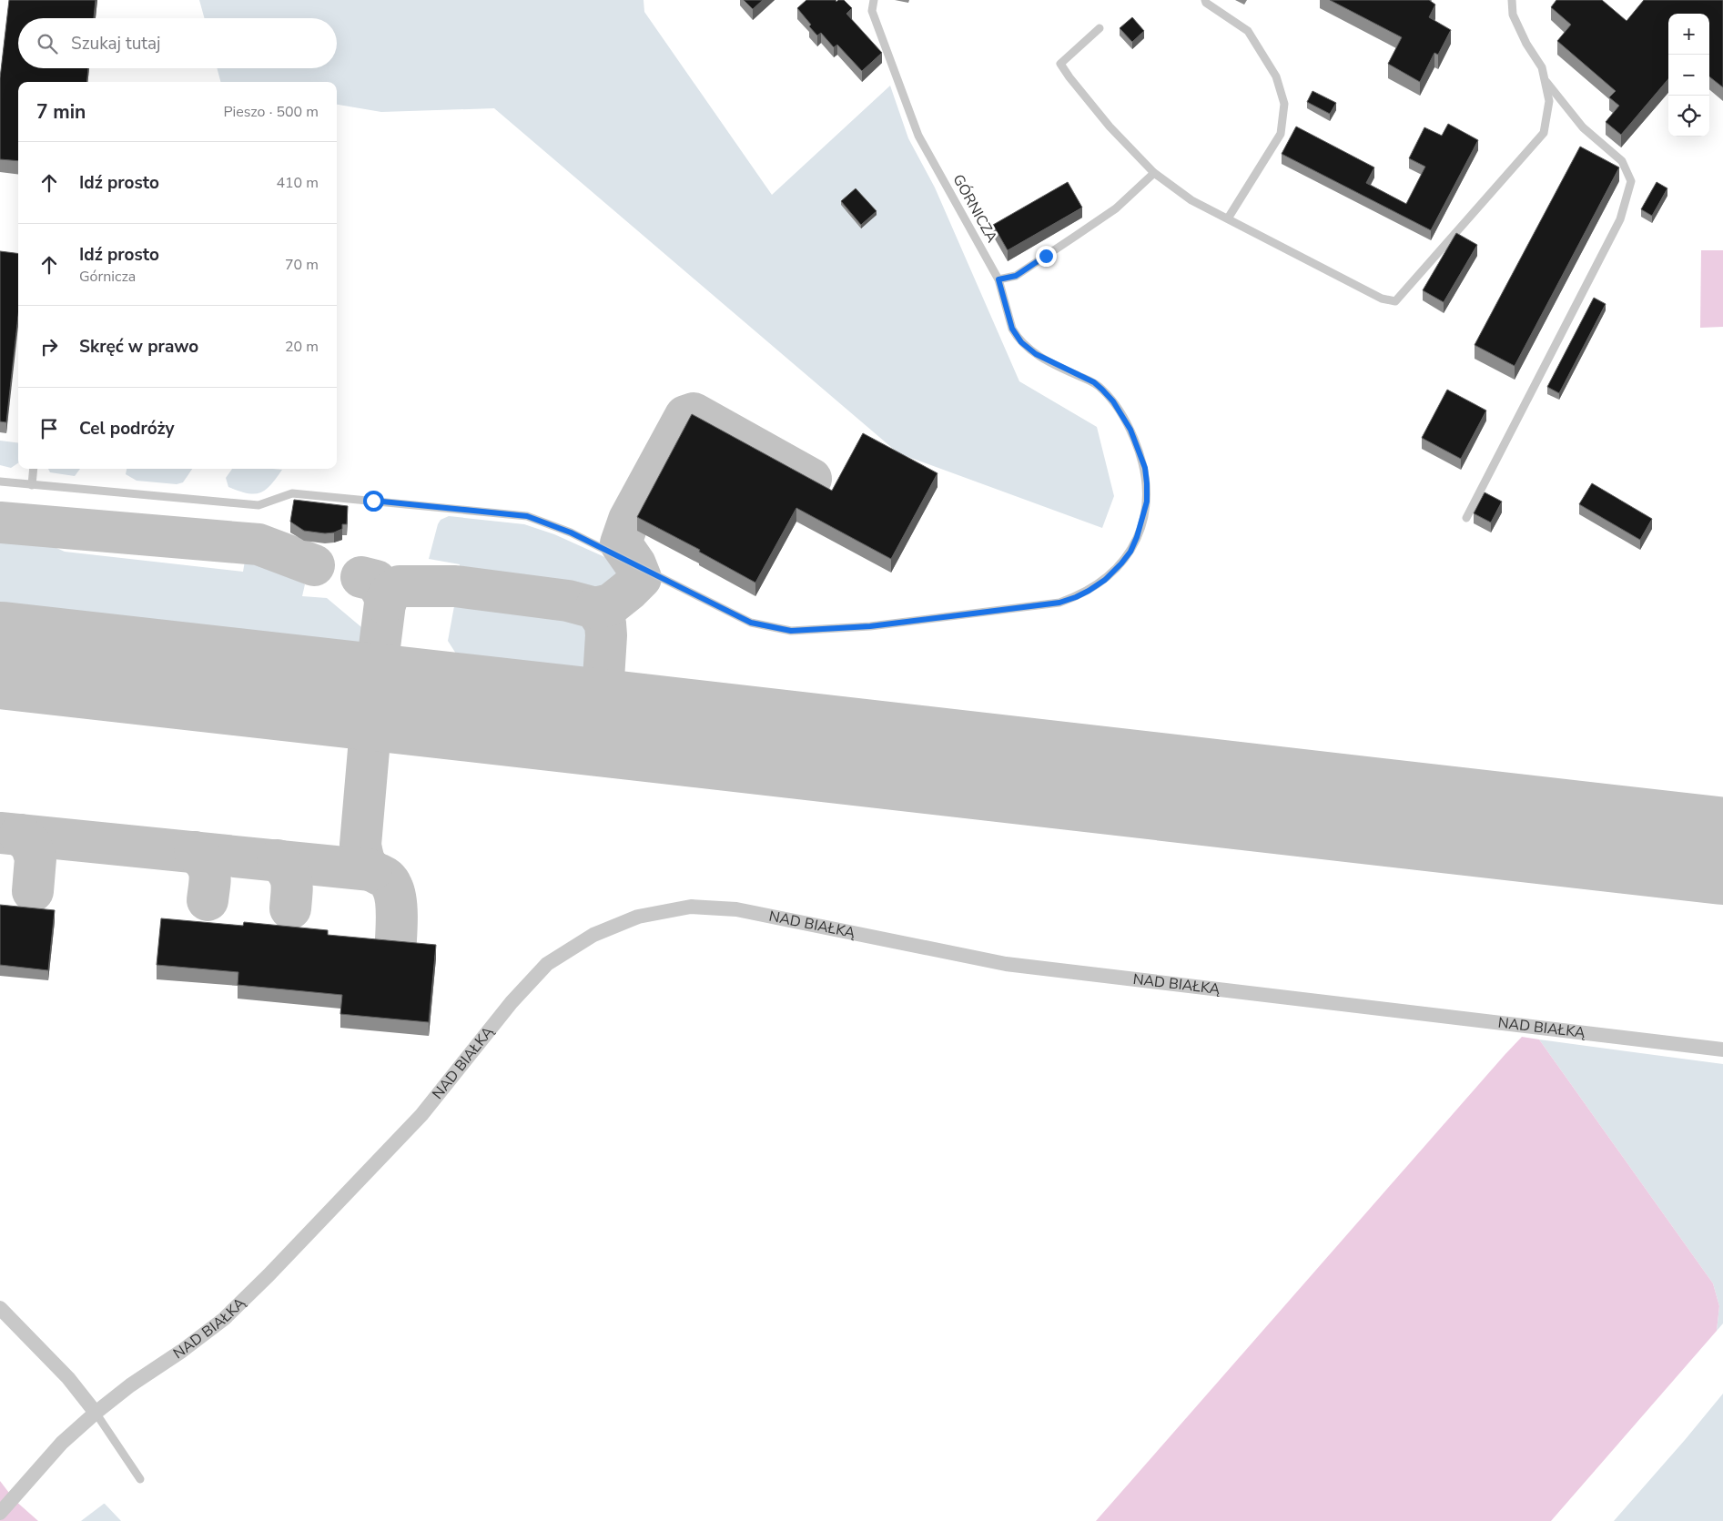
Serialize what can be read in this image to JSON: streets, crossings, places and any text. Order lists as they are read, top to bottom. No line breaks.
{"streets":{"street":["NAD BIAŁKĄ"],"lane":["GÓRNICZA"]},"page":{"map_buttons":["+","−"],"search":"Szukaj tutaj","heading":["7 min","Pieszo · 500 m"],"list":[["Idź prosto","410 m"],["Idź prosto","Górnicza","70 m"],["Skręć w prawo","20 m"],"Cel podróży"]}}
